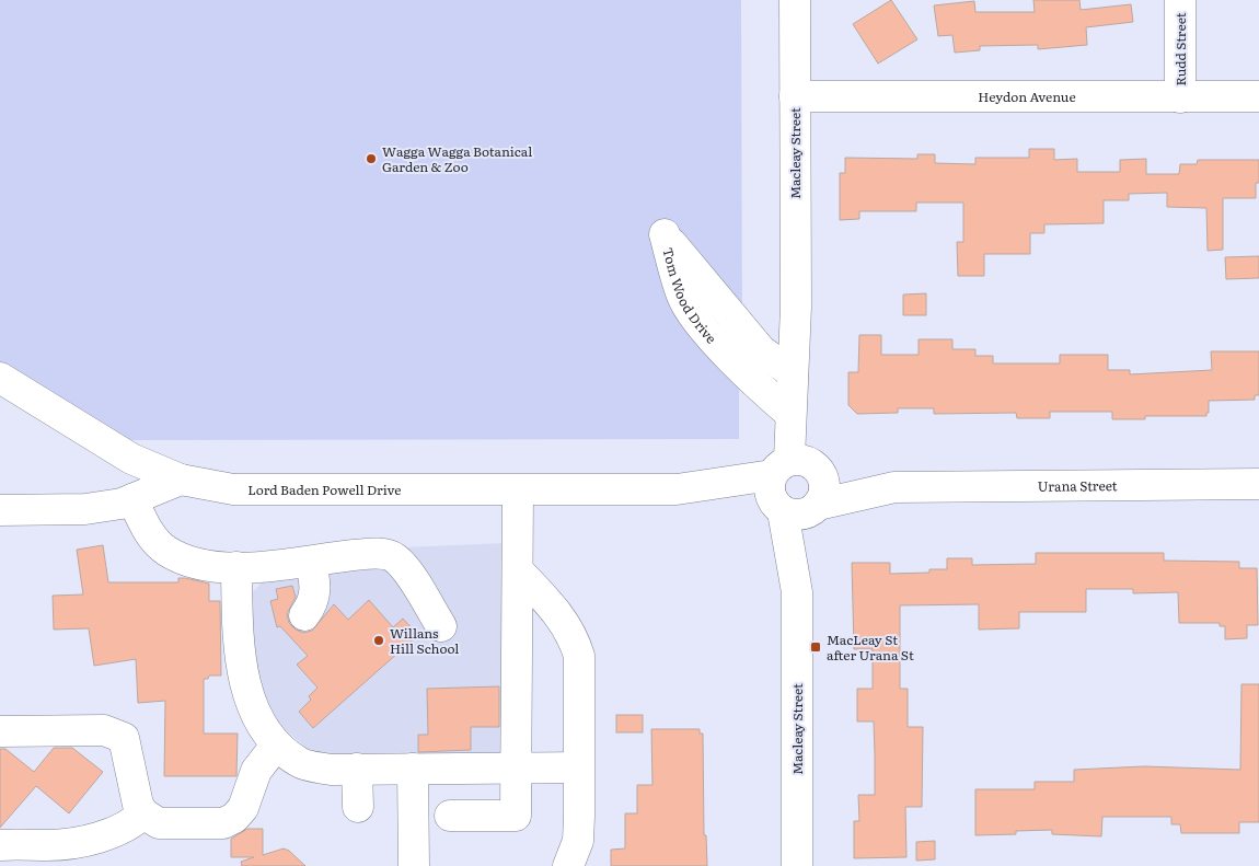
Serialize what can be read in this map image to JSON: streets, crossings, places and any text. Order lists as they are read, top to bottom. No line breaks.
{"streets":{"street":["Rudd Street","Heydon Avenue","Macleay Street","Tom Wood Drive","Urana Street","Lord Baden Powell Drive"]},"crossings":[["Rudd Street","Heydon Avenue"],["Heydon Avenue","Macleay Street"],["Macleay Street","Tom Wood Drive"],["Macleay Street","Urana Street"],["Macleay Street","Lord Baden Powell Drive"],["Urana Street","Lord Baden Powell Drive"]],"places":{"other":["Wagga Wagga Botanical Garden & Zoo","Willans Hill School"],"transit":["MacLeay St after Urana St"]}}
